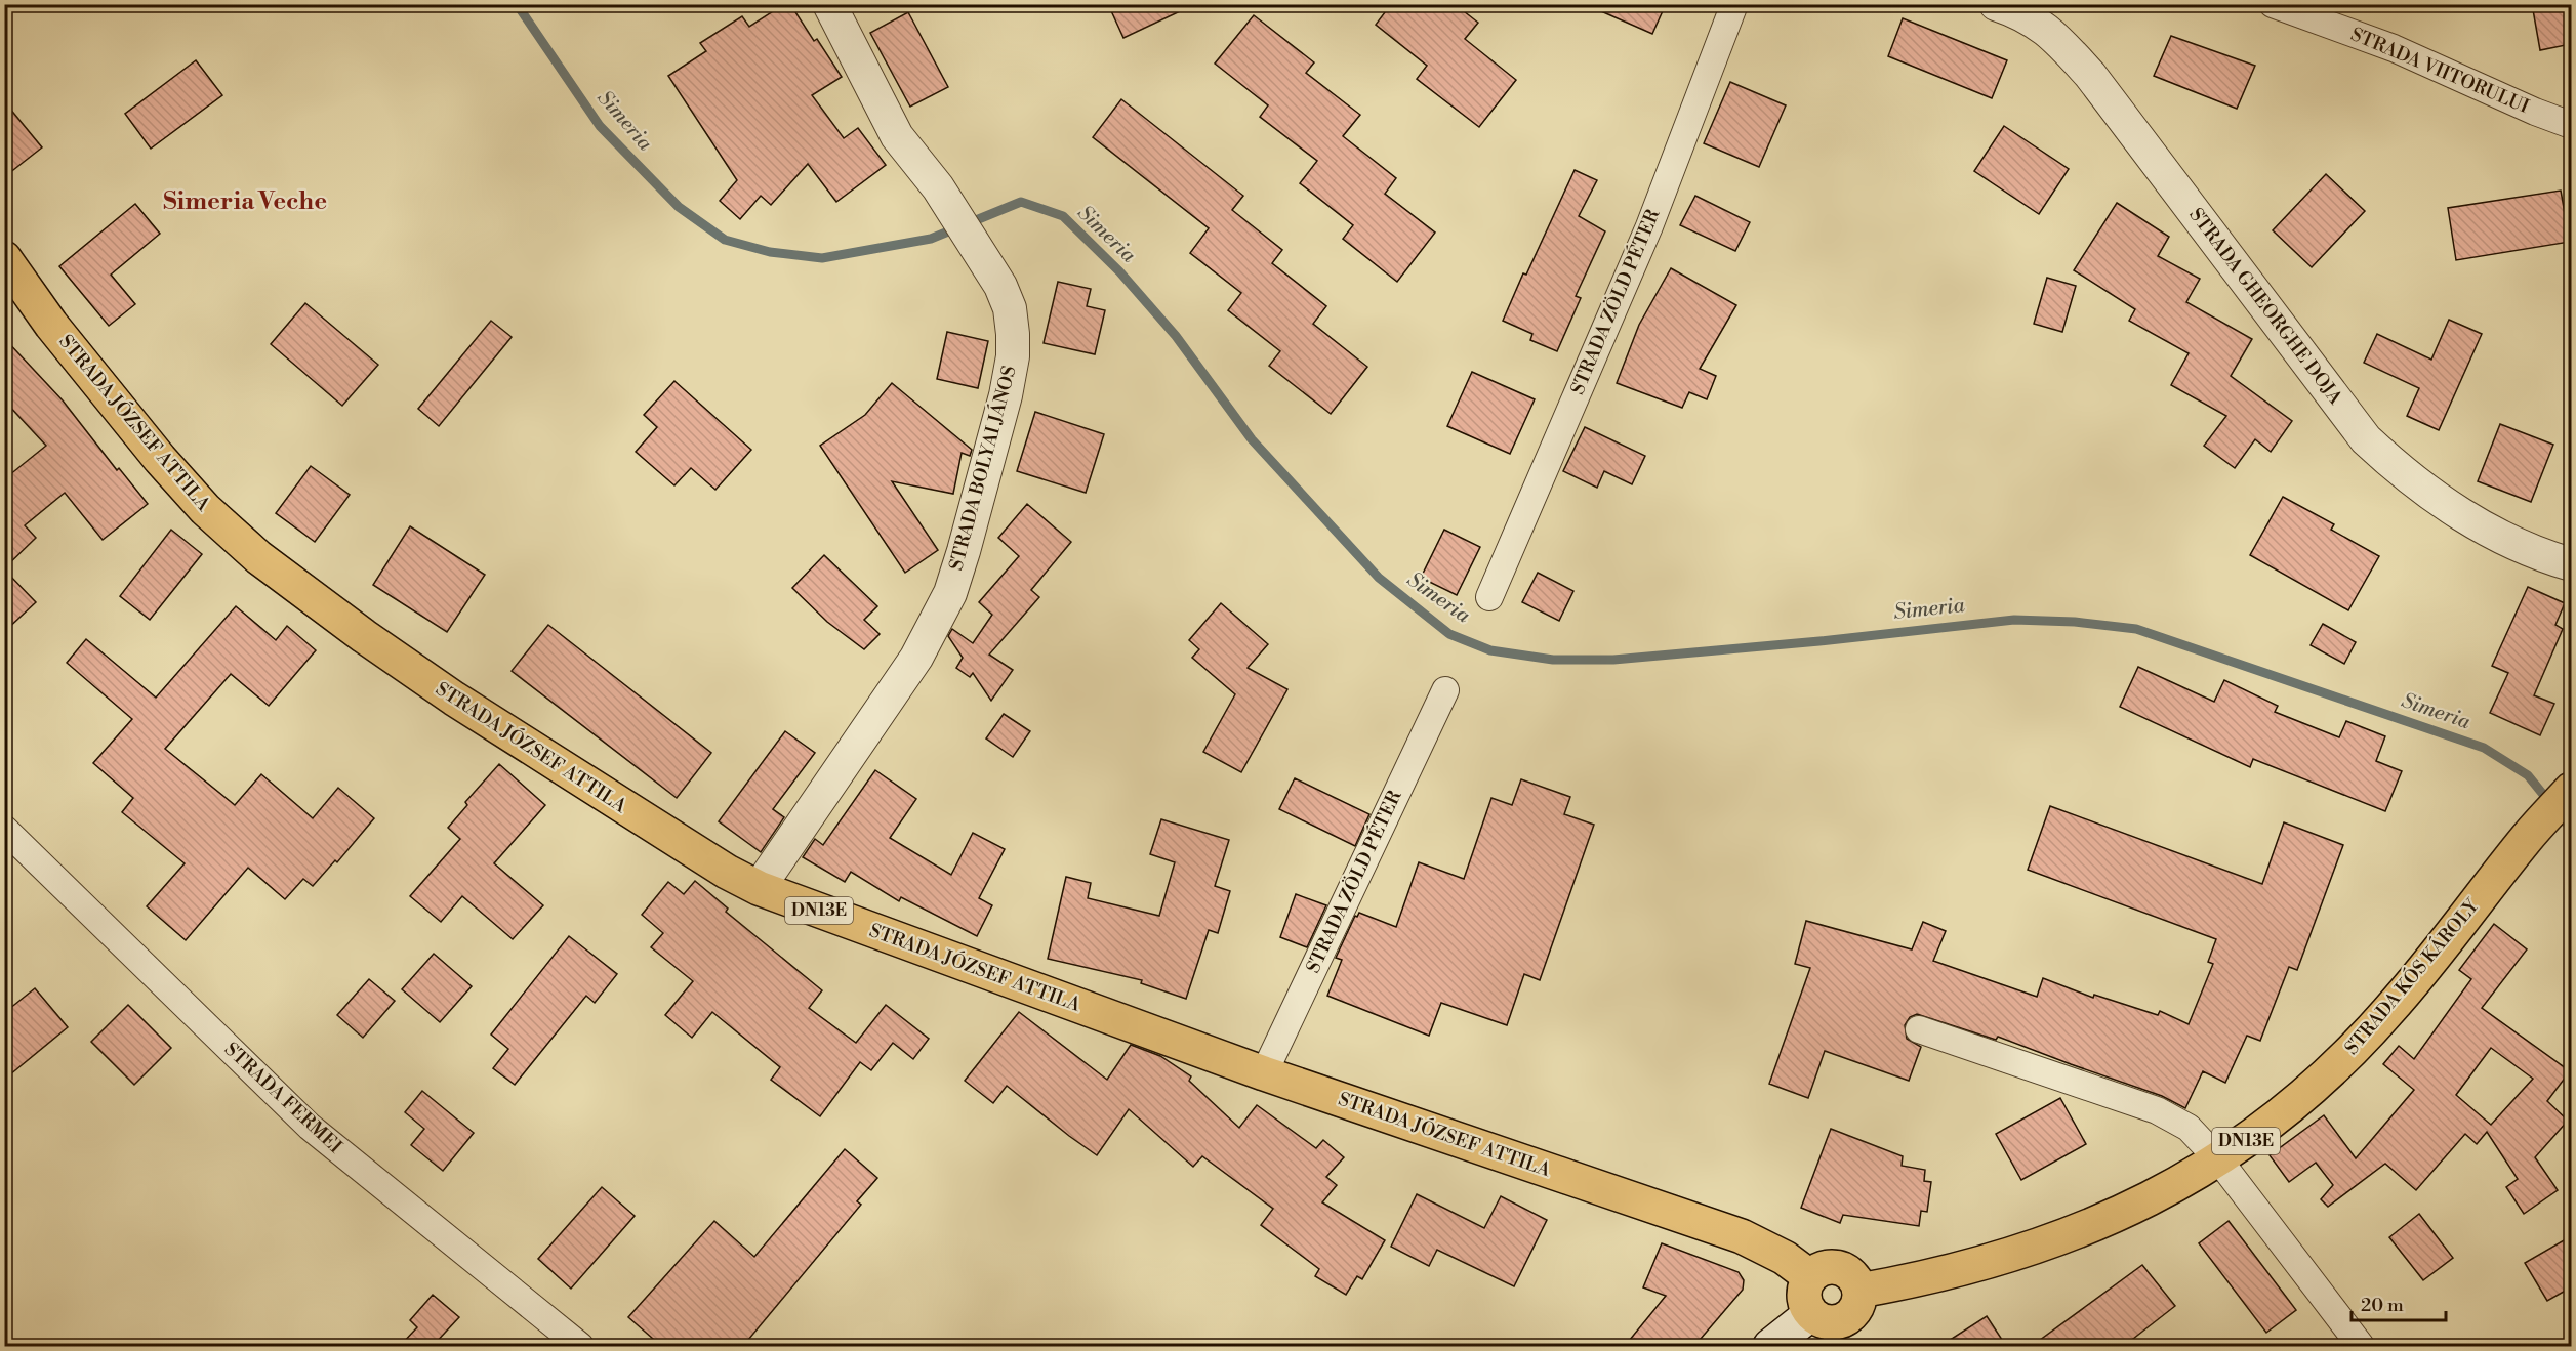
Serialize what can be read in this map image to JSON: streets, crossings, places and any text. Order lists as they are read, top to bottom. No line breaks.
{"streets":{"main road":["STRADA JÓZSEF ATTILA","DN13E","STRADA KÓS KÁROLY"],"street":["STRADA VIITORULUI","STRADA ZÖLD PÉTER","STRADA GHEORGHE DOJA","STRADA BOLYAI JÁNOS","STRADA FERMEI"]},"crossings":[["STRADA ZÖLD PÉTER","STRADA JÓZSEF ATTILA"],["STRADA JÓZSEF ATTILA","STRADA BOLYAI JÁNOS"],["STRADA JÓZSEF ATTILA","STRADA KÓS KÁROLY"]],"districts":["Simeria Veche"],"water":["Simeria"],"scale_bar":"20 m"}
